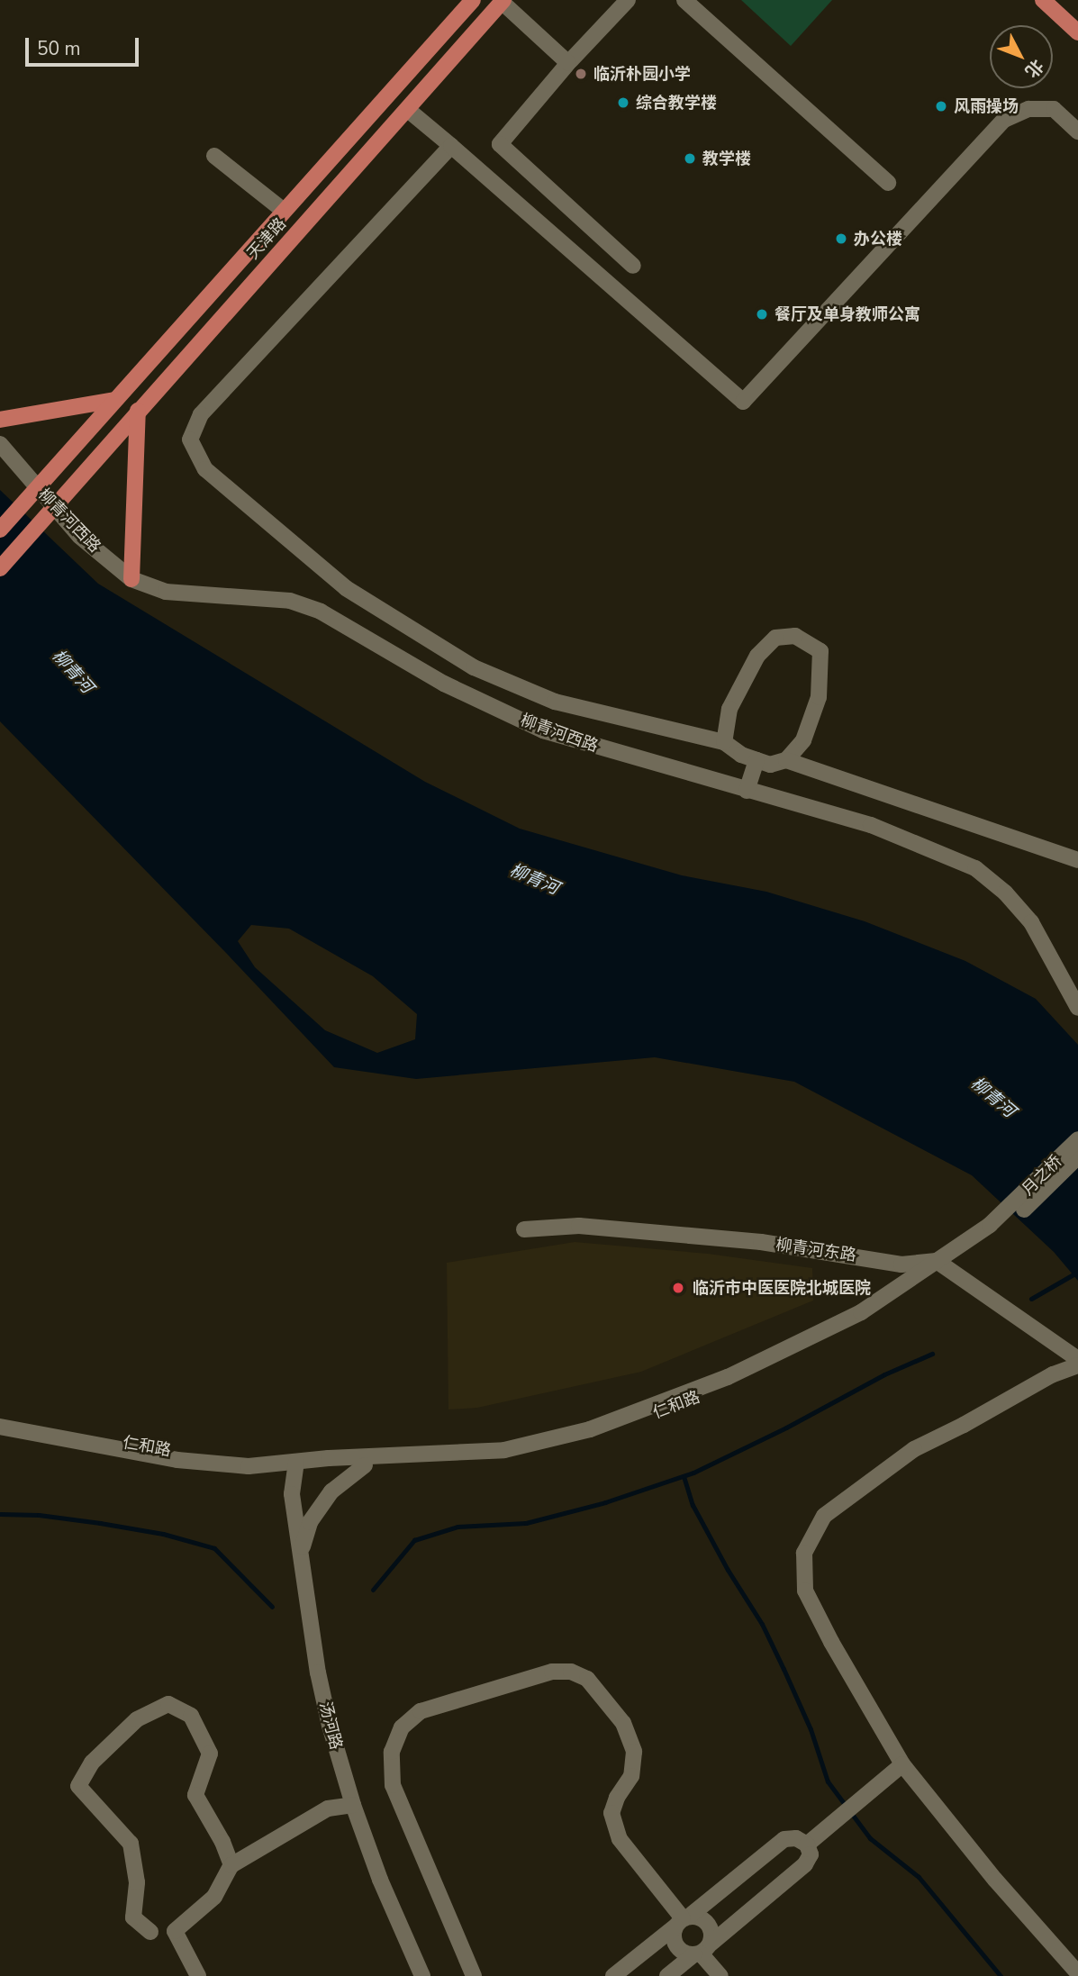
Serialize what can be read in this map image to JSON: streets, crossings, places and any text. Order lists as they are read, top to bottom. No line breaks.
{"streets":{"main road":["天津路"],"street":["柳青河西路","月之桥","柳青河东路","仁和路","汤河路"]},"crossings":[["月之桥","仁和路"],["柳青河东路","仁和路"],["仁和路","汤河路"]],"water":["柳青河"],"places":["临沂朴园小学","综合教学楼","风雨操场","教学楼","办公楼","餐厅及单身教师公寓","临沂市中医医院北城医院"],"scale_bar":"50 m","north":"bottom right"}
